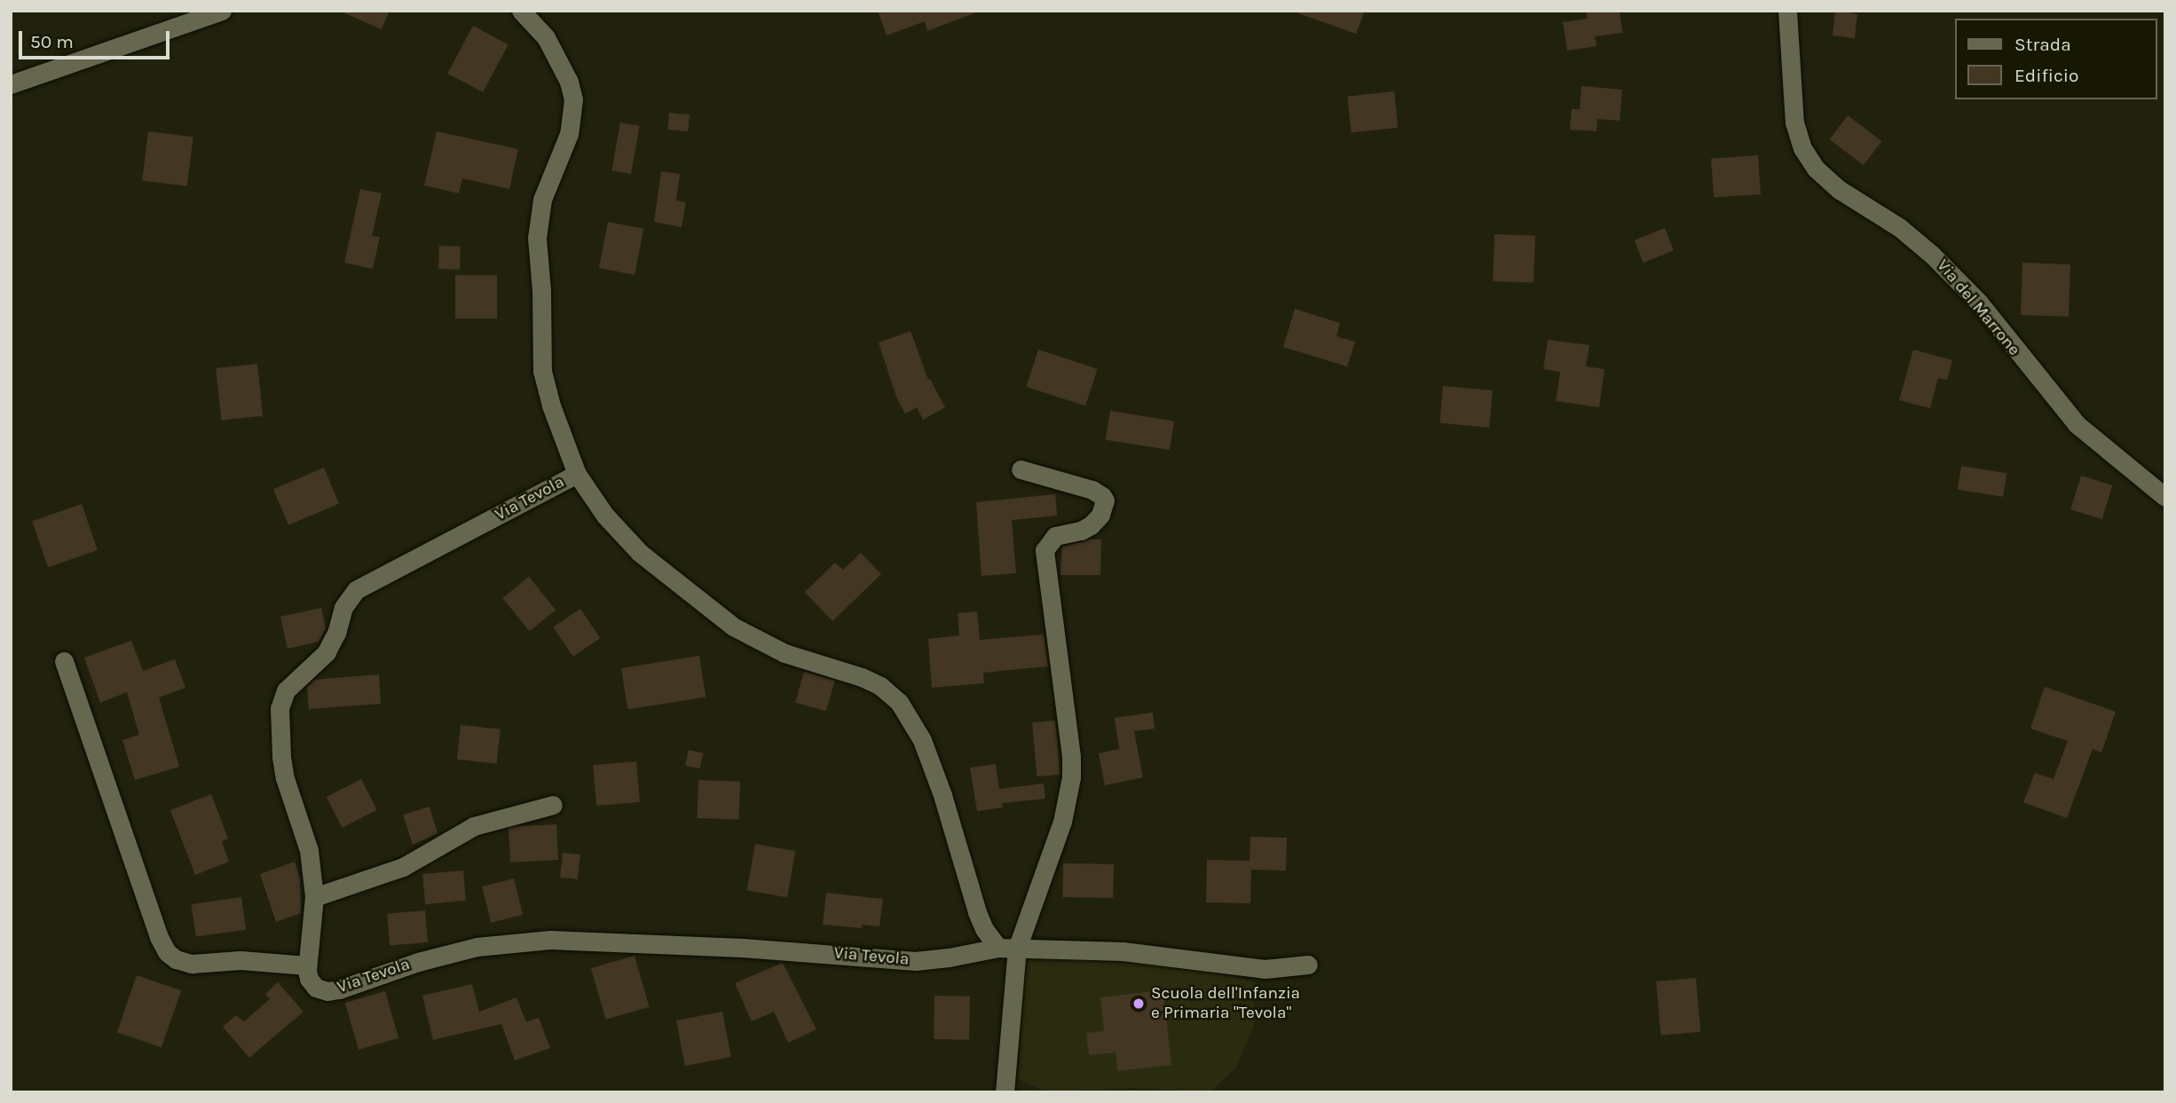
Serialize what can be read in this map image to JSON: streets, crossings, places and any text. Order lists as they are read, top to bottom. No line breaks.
{"streets":{"street":["Via del Marrone","Via Tevola"]},"places":["Scuola dell'Infanzia e Primaria \"Tevola\""],"legend":["Strada","Edificio"],"scale_bar":"50 m"}
